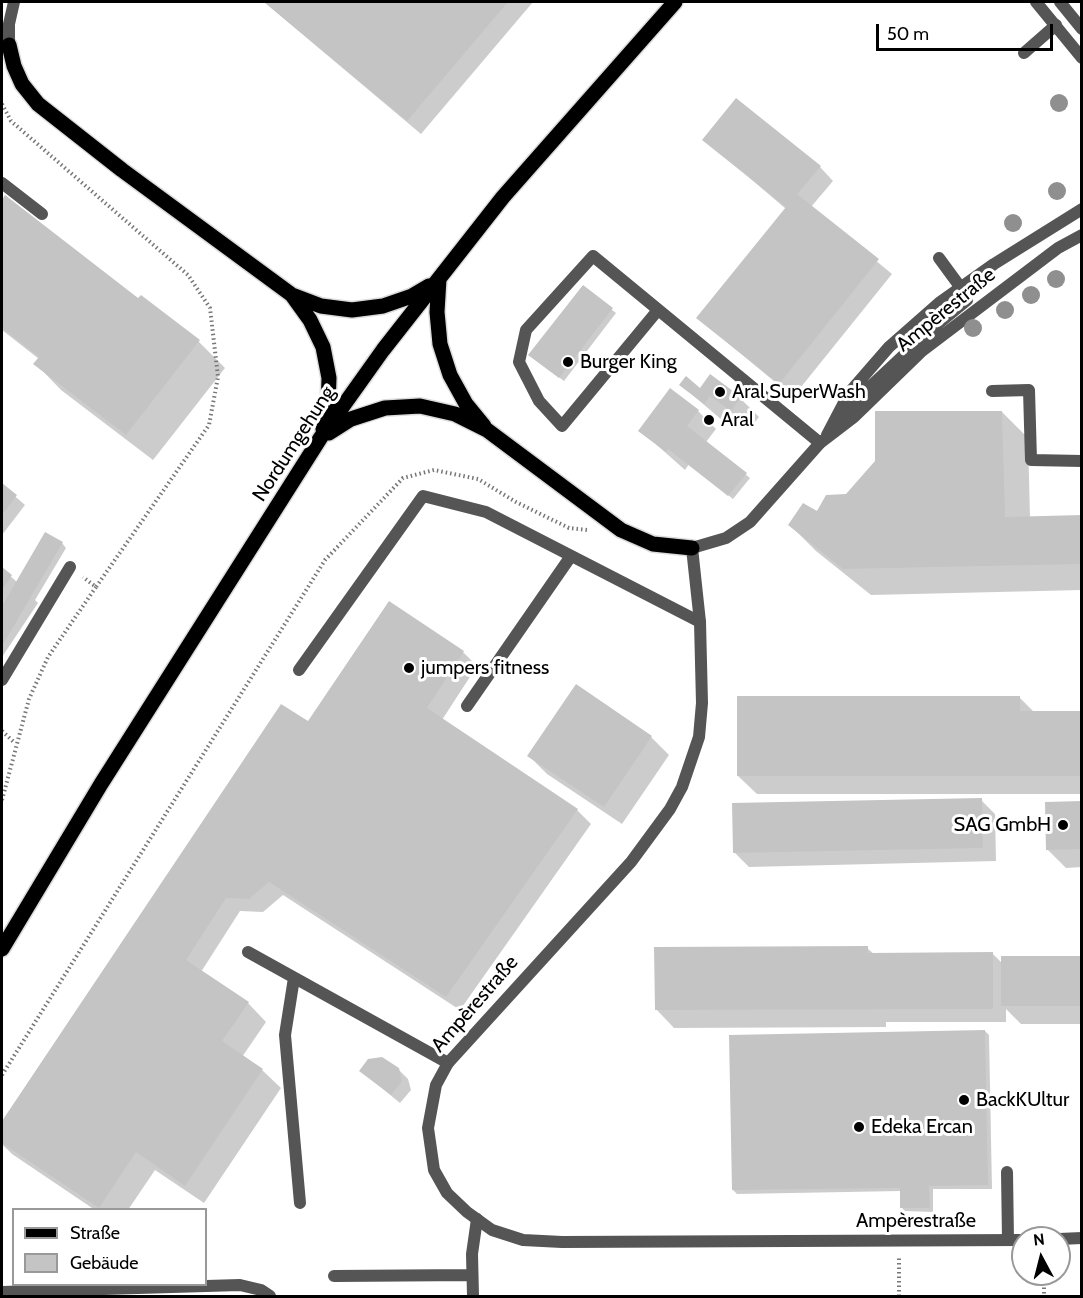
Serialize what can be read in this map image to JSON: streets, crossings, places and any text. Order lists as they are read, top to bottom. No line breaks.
{"streets":{"main road":["Nordumgehung"],"street":["Ampèrestraße"]},"places":["Burger King","Aral SuperWash","Aral","jumpers fitness","SAG GmbH","BackKUltur","Edeka Ercan"],"legend":["Straße","Gebäude"],"scale_bar":"50 m","north":"top"}
